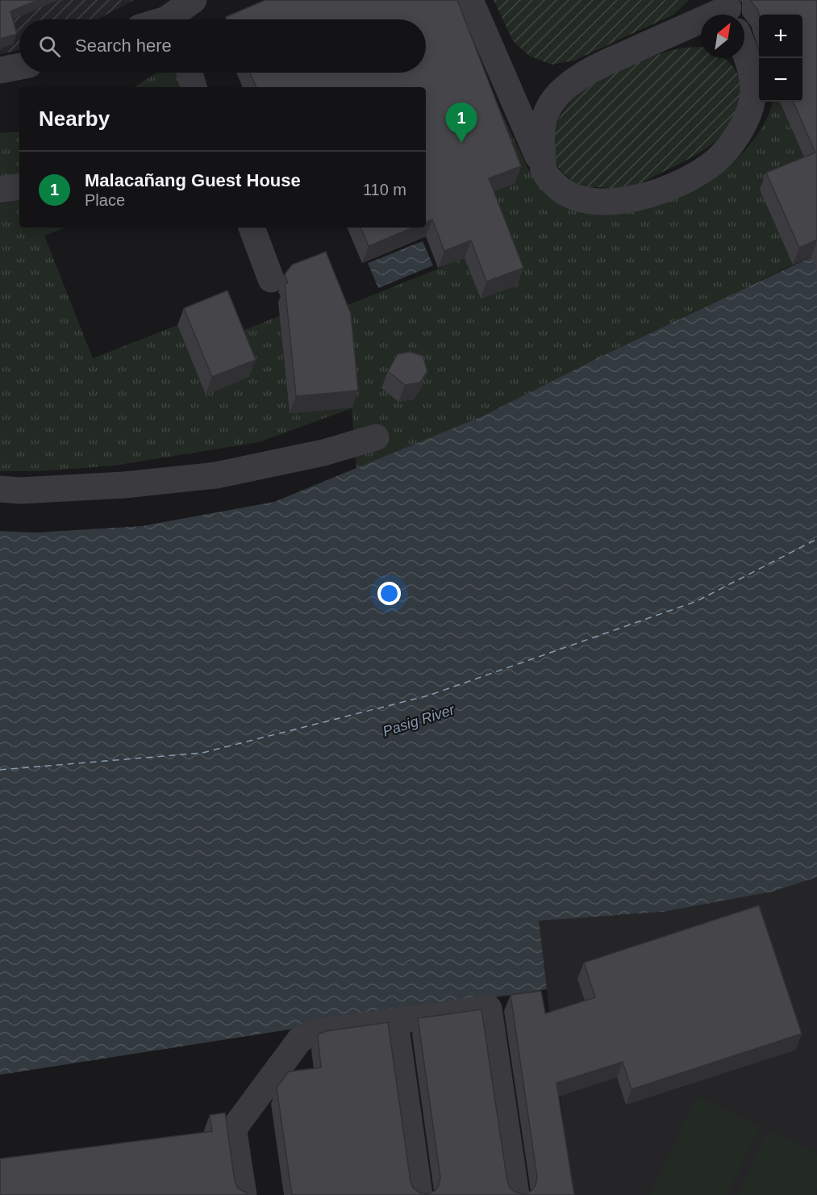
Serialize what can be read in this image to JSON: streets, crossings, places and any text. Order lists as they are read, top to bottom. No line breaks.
{"water":["Pasig River"],"north":"top right","page":{"map_buttons":["+","−"],"search":"Search here","heading":"Nearby","pins":"1","list":[{"mark":"1","name":"Malacañang Guest House","note":"Place","value":"110 m"}]}}
